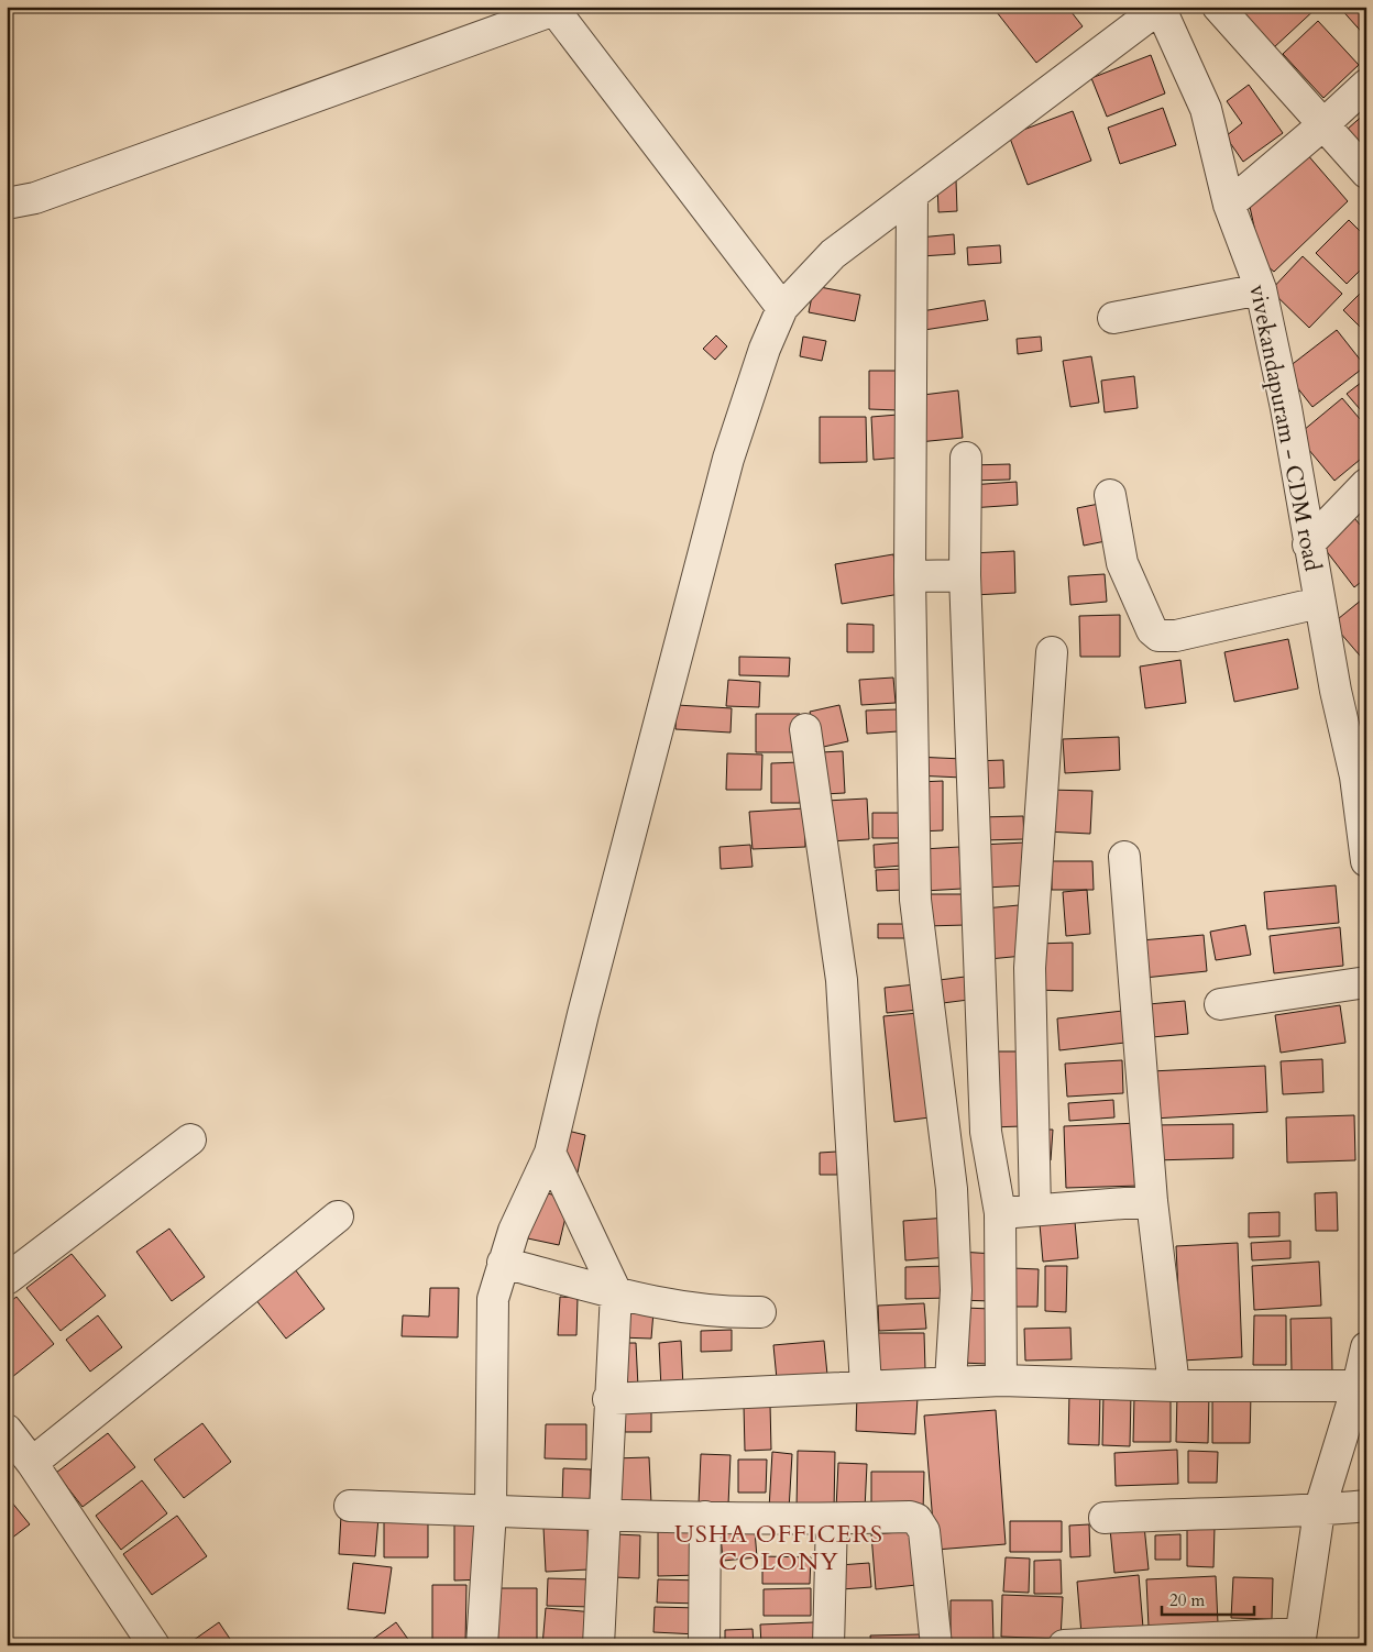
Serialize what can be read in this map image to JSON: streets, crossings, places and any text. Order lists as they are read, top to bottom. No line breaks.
{"streets":{"street":["vivekandapuram - CDM road"]},"districts":["USHA OFFICERS COLONY"],"scale_bar":"20 m"}
